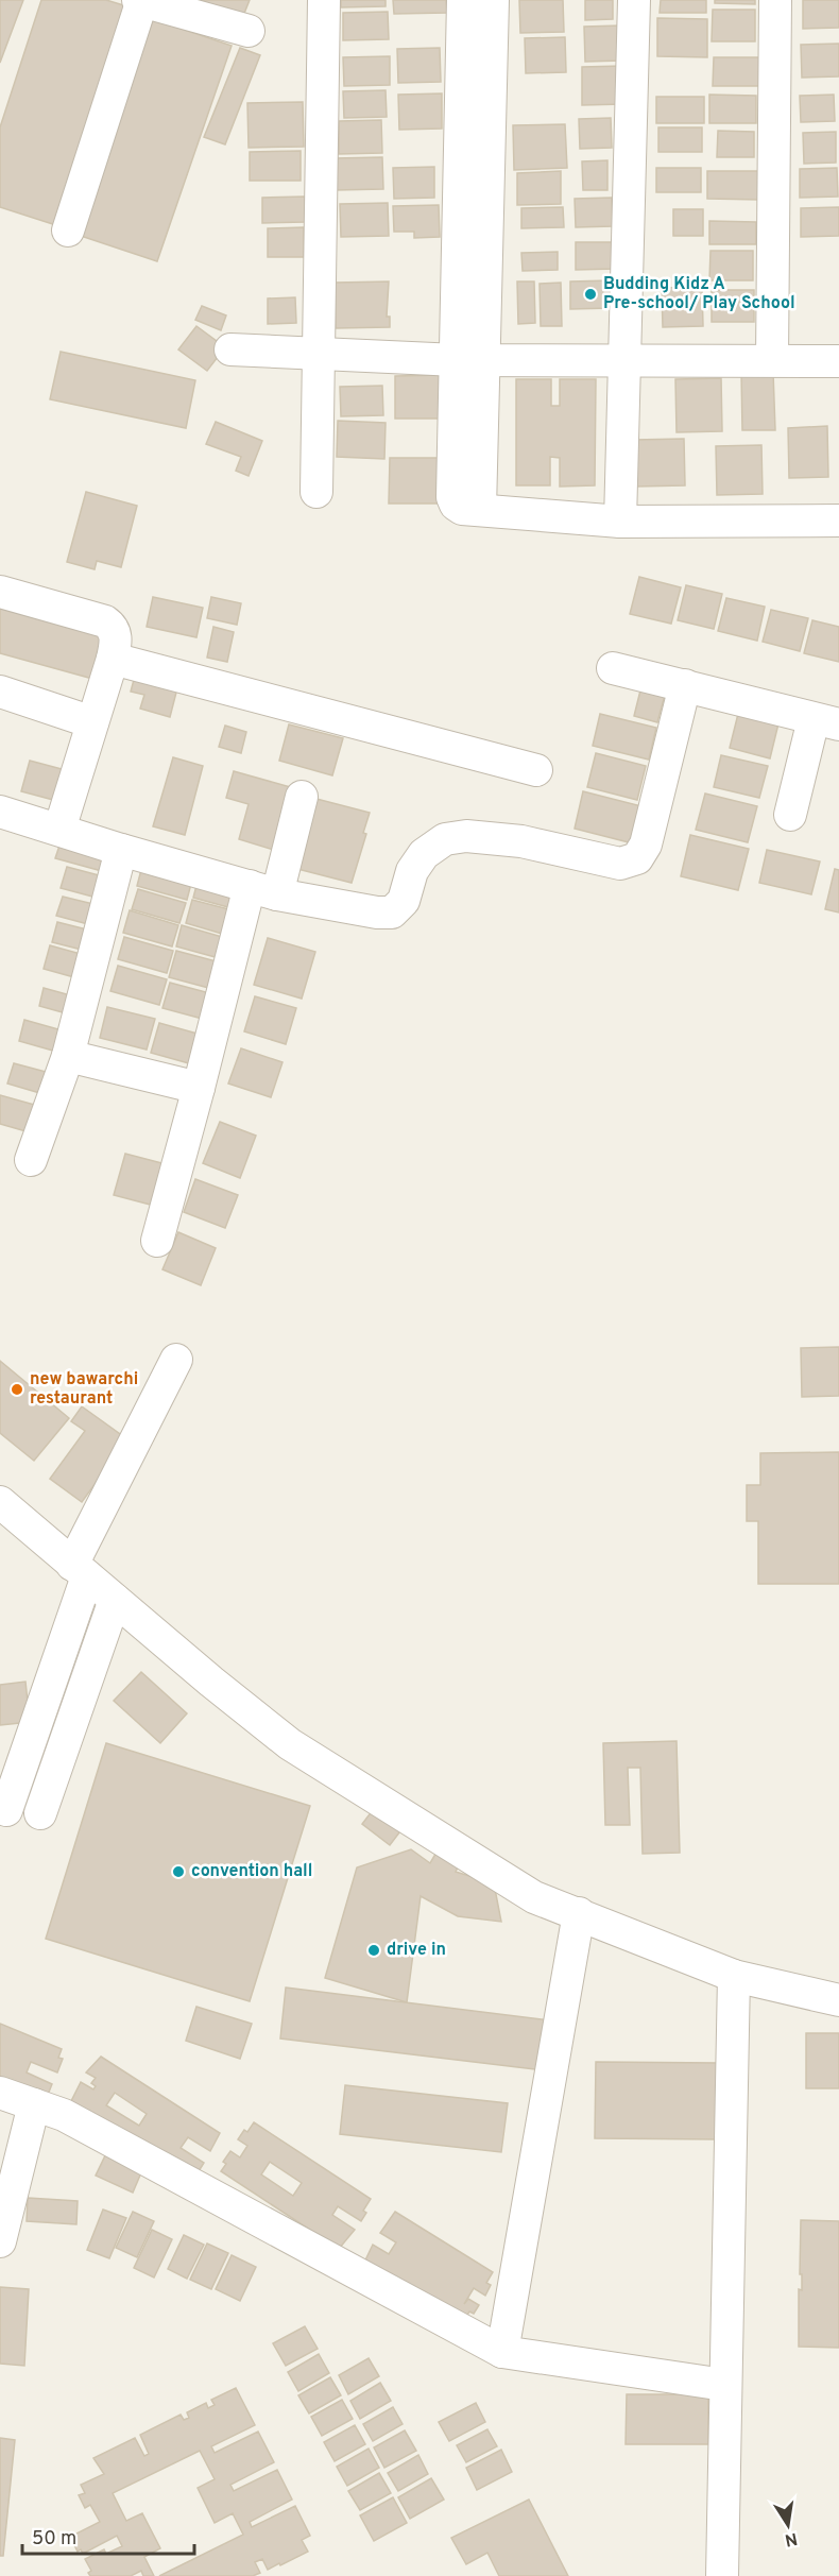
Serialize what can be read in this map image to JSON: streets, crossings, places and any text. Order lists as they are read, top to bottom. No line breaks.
{"places":["Budding Kidz A Pre-school/ Play School","new bawarchi restaurant","convention hall","drive in"],"scale_bar":"50 m","north":"bottom"}
